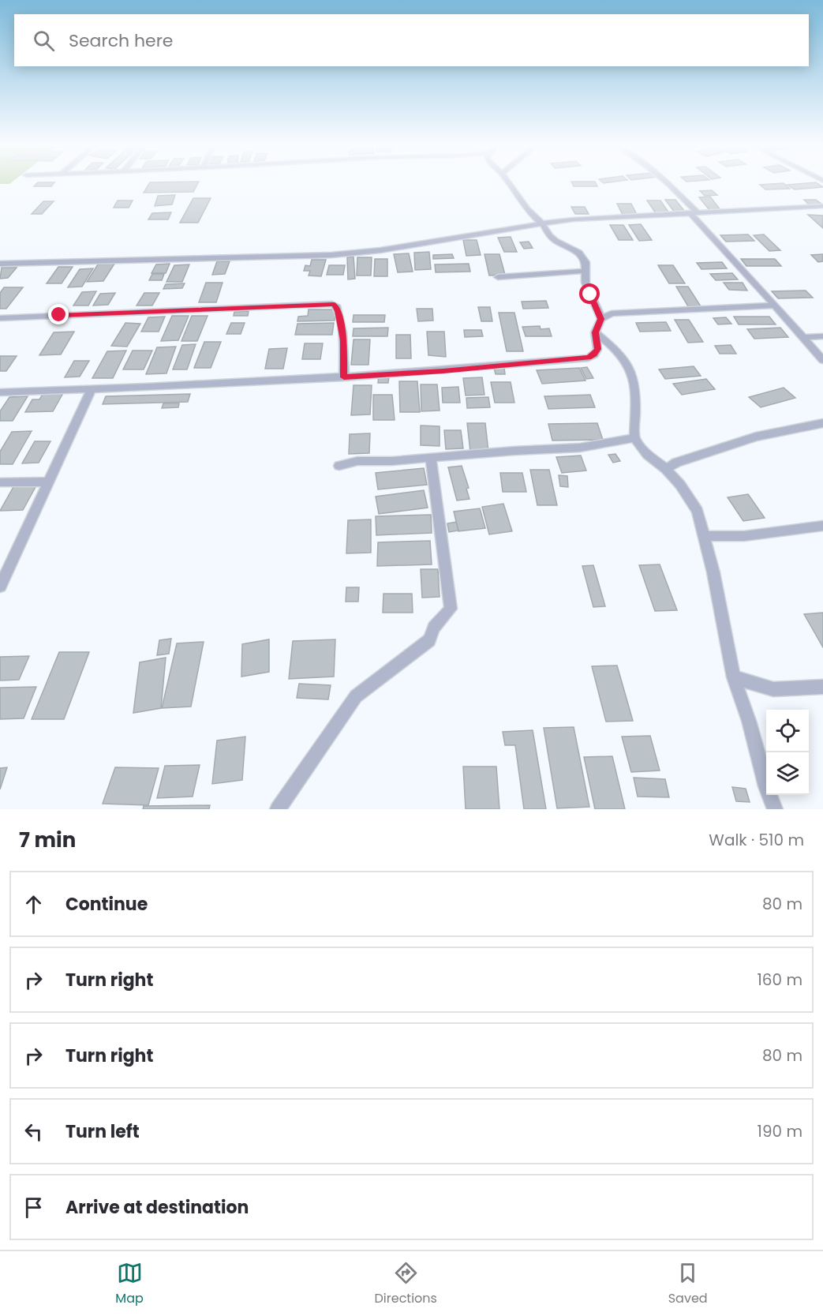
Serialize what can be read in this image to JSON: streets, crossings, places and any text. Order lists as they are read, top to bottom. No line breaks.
{"page":{"search":"Search here","heading":["7 min","Walk · 510 m"],"list":[["Continue","80 m"],["Turn right","160 m"],["Turn right","80 m"],["Turn left","190 m"],"Arrive at destination"],"nav":["Map","Directions","Saved"]}}
